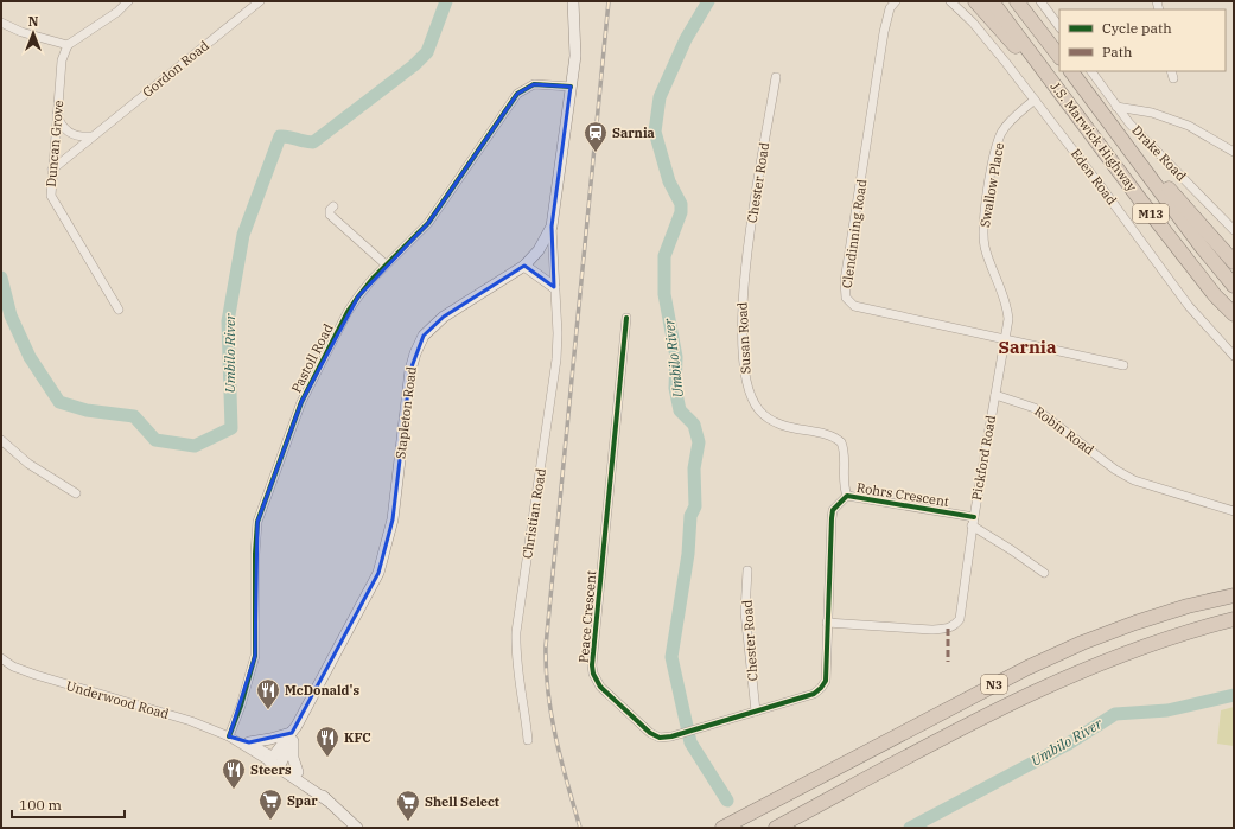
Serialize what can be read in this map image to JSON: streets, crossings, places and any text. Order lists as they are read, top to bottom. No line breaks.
{"streets":{"highway":["J.S. Marwick Highway","M13","N3"],"main road":["Stapleton Road","Underwood Road"],"street":["Gordon Road","Duncan Grove","Drake Road","Eden Road","Chester Road","Swallow Place","Clendinning Road","Susan Road","Pastoll Road","Robin Road","Pickford Road","Rohrs Crescent","Christian Road","Peace Crescent"]},"crossings":[["Gordon Road","Duncan Grove"],["J.S. Marwick Highway","M13"],["Eden Road","Swallow Place"],["Chester Road","Susan Road"],["Chester Road","Peace Crescent"],["Swallow Place","Clendinning Road"],["Swallow Place","Pickford Road"],["Clendinning Road","Pickford Road"],["Susan Road","Rohrs Crescent"],["Pastoll Road","Stapleton Road"],["Pastoll Road","Underwood Road"],["Stapleton Road","Christian Road"],["Stapleton Road","Underwood Road"],["Robin Road","Pickford Road"],["Pickford Road","Rohrs Crescent"],["Pickford Road","Peace Crescent"],["Rohrs Crescent","Peace Crescent"]],"districts":["Sarnia"],"water":["Umbilo River"],"places":{"station":["Sarnia"],"restaurant":["McDonald's","KFC","Steers"],"supermarket":["Spar","Shell Select"]},"legend":["Cycle path","Path"],"scale_bar":"100 m","north":"top"}
